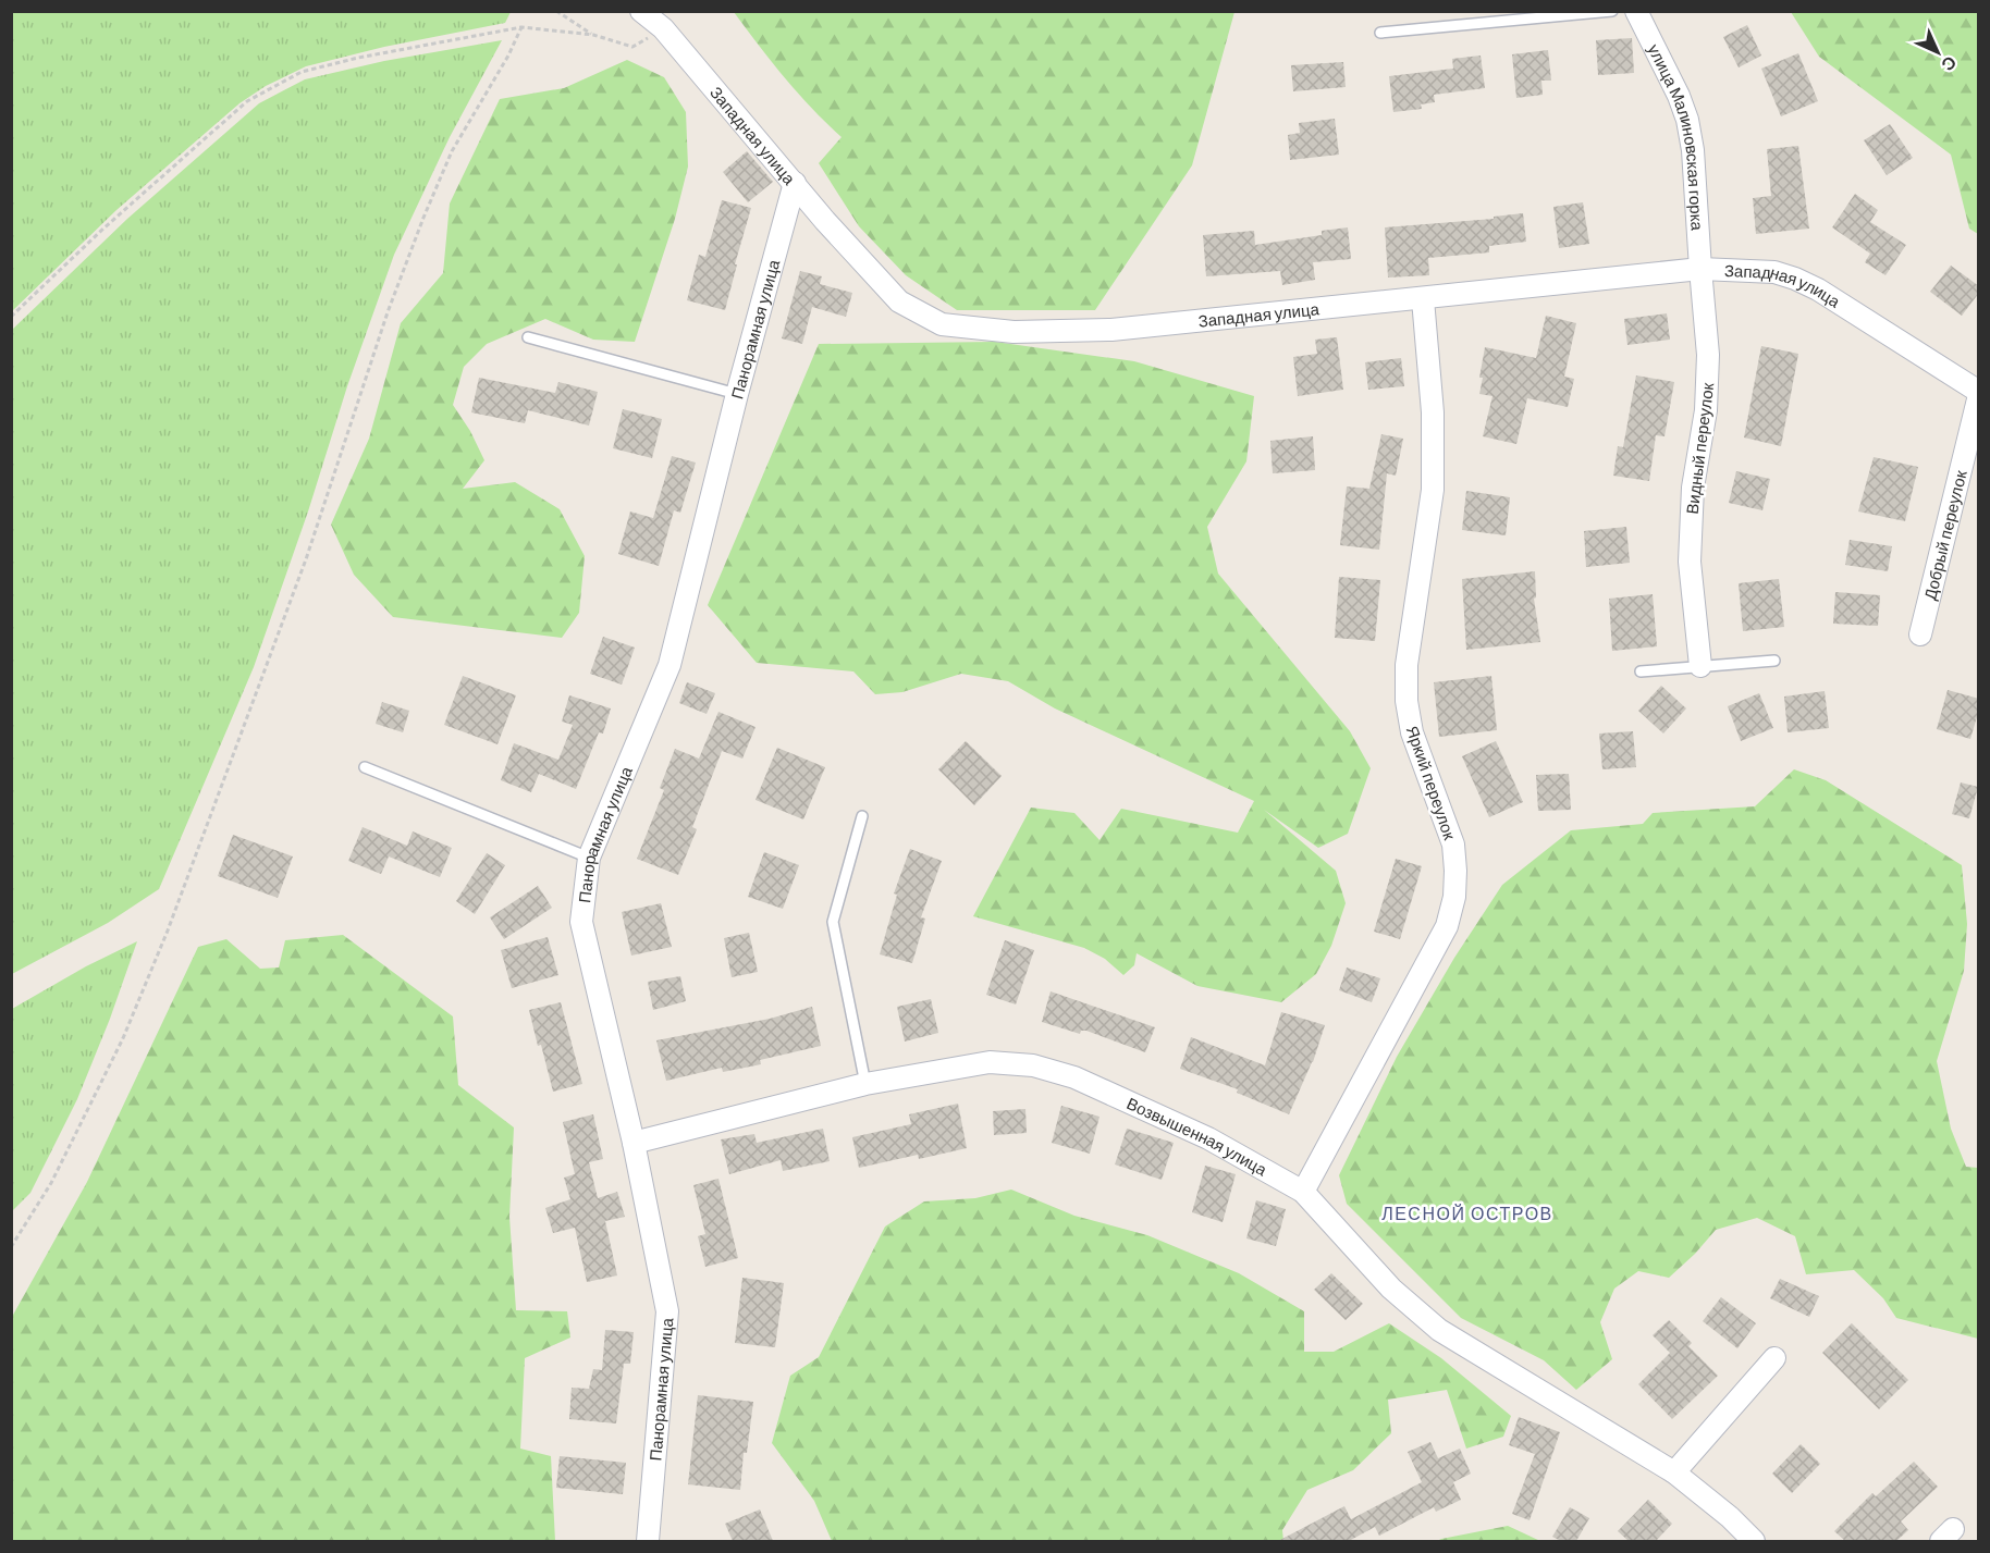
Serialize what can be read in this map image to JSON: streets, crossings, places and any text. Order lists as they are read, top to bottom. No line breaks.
{"streets":{"street":["Западная улица","улица Малиновская горка","Панорамная улица","Видный переулок","Добрый переулок","Яркий переулок","Возвышенная улица"]},"crossings":[["Западная улица","улица Малиновская горка"],["Западная улица","Панорамная улица"],["Западная улица","Видный переулок"],["Западная улица","Добрый переулок"],["Западная улица","Яркий переулок"],["улица Малиновская горка","Видный переулок"],["Панорамная улица","Возвышенная улица"],["Яркий переулок","Возвышенная улица"]],"districts":["ЛЕСНОЙ ОСТРОВ"],"north":"bottom right"}
